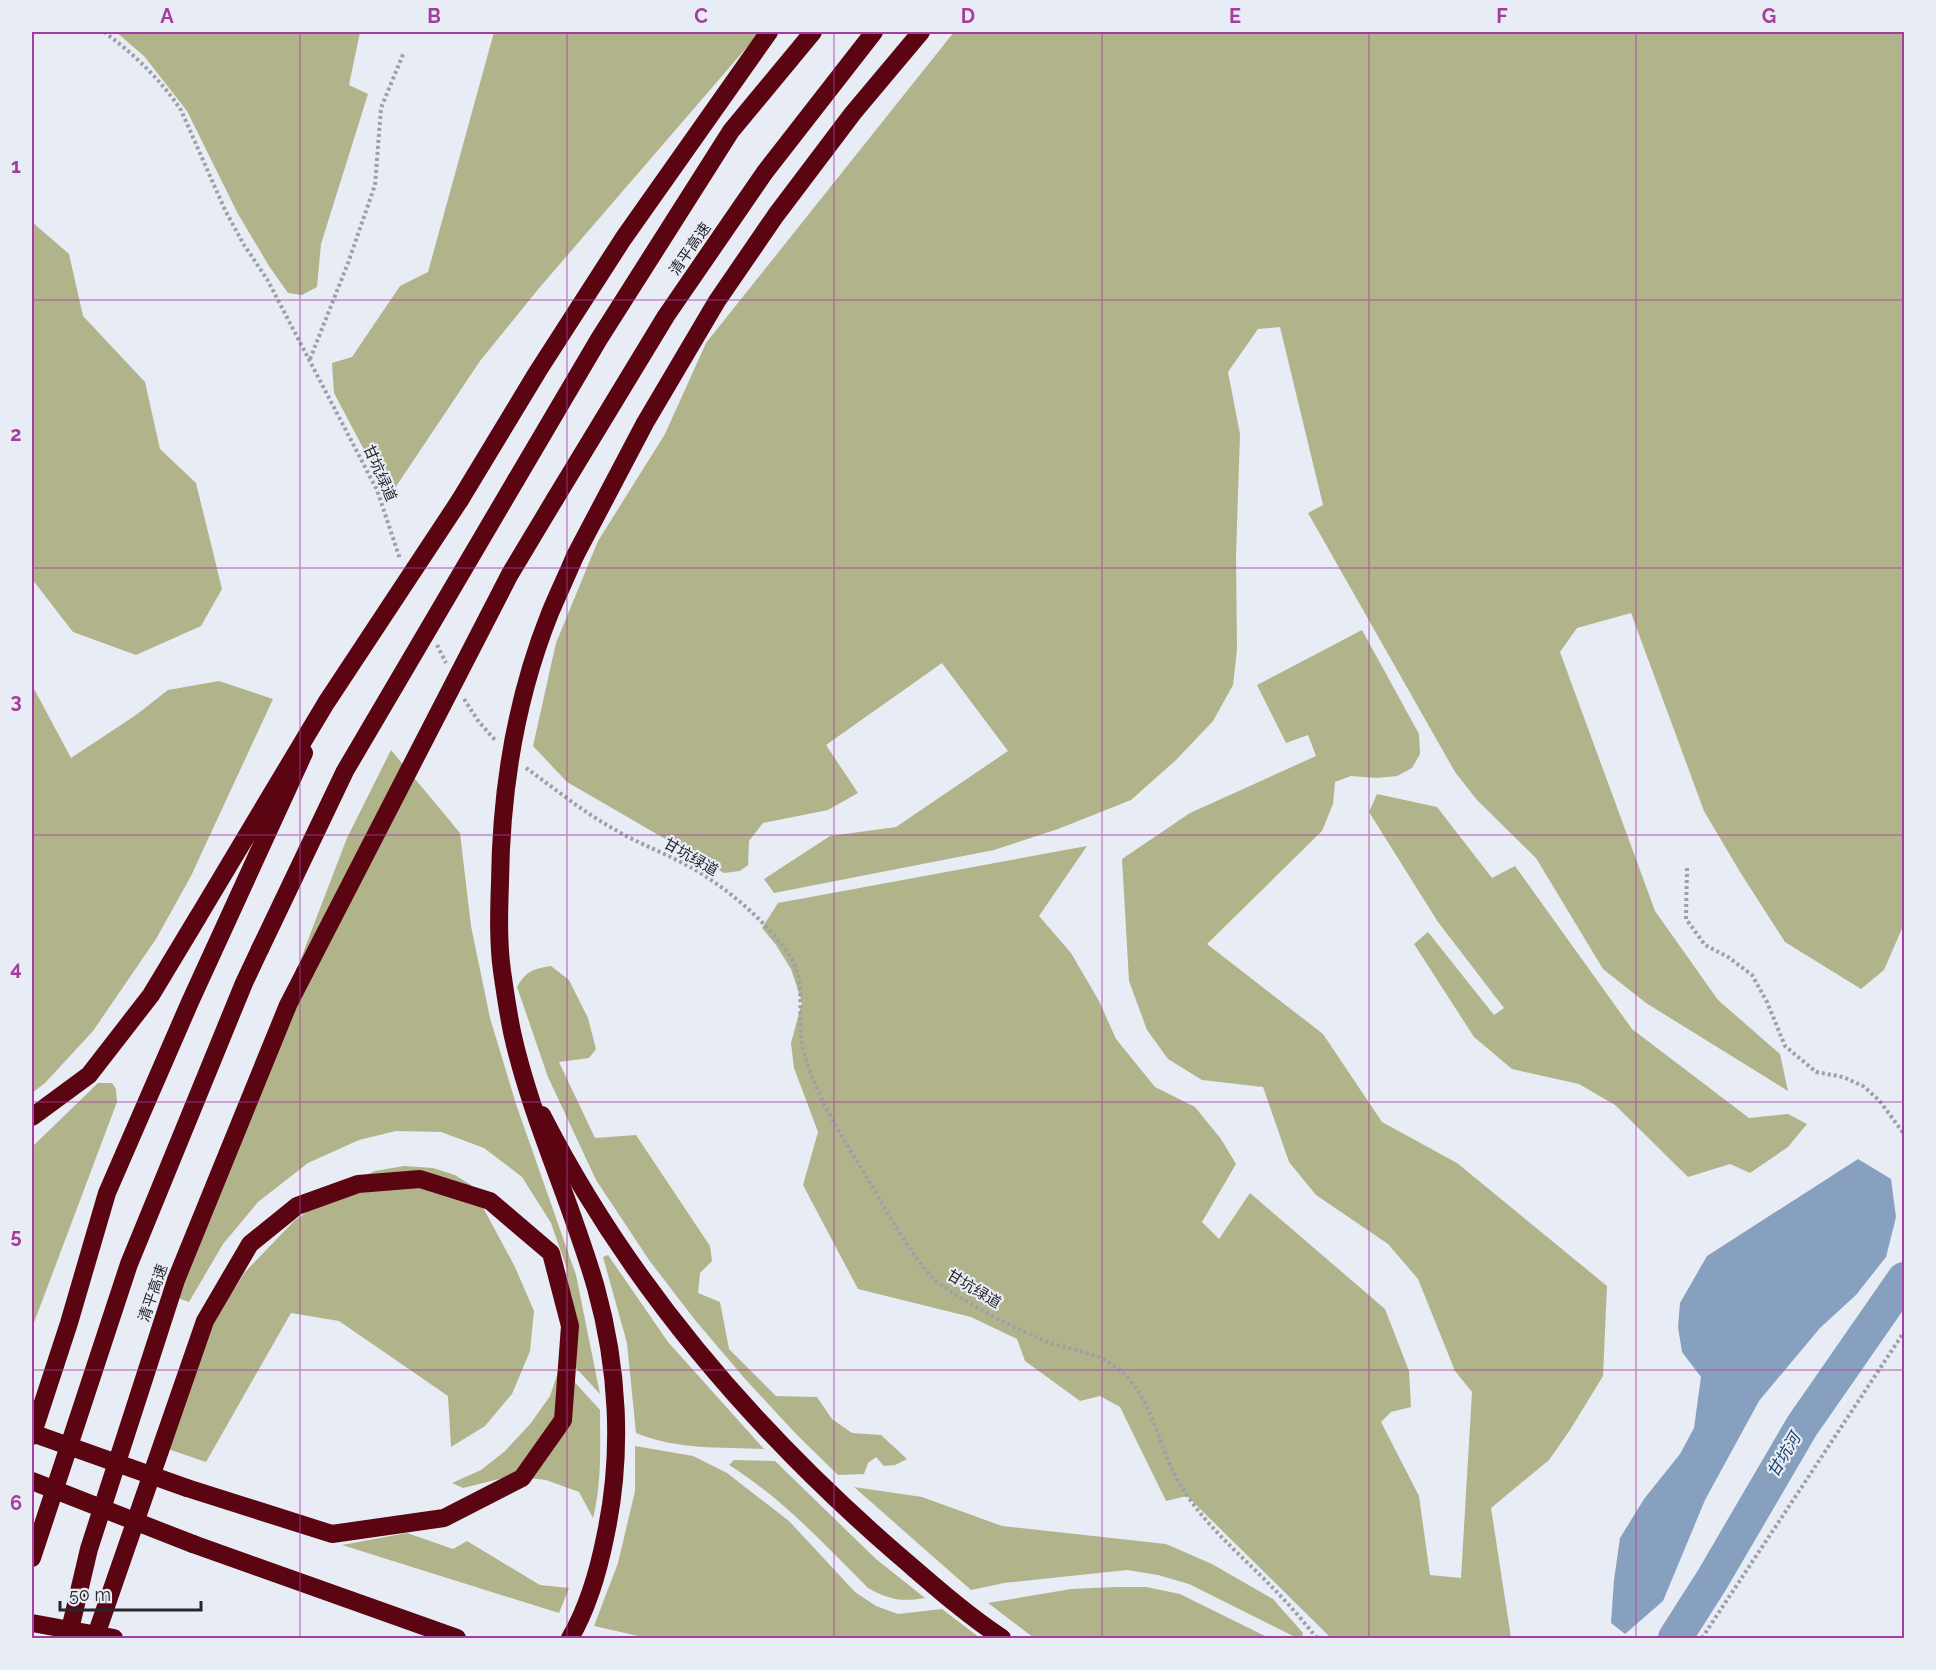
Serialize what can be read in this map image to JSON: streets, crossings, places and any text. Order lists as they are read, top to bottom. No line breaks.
{"streets":{"highway":["清平高速"],"path":["甘坑绿道"]},"water":["甘坑河"],"scale_bar":"50 m","grid":{"columns":["A","B","C","D","E","F","G"],"rows":["1","2","3","4","5","6"]}}
